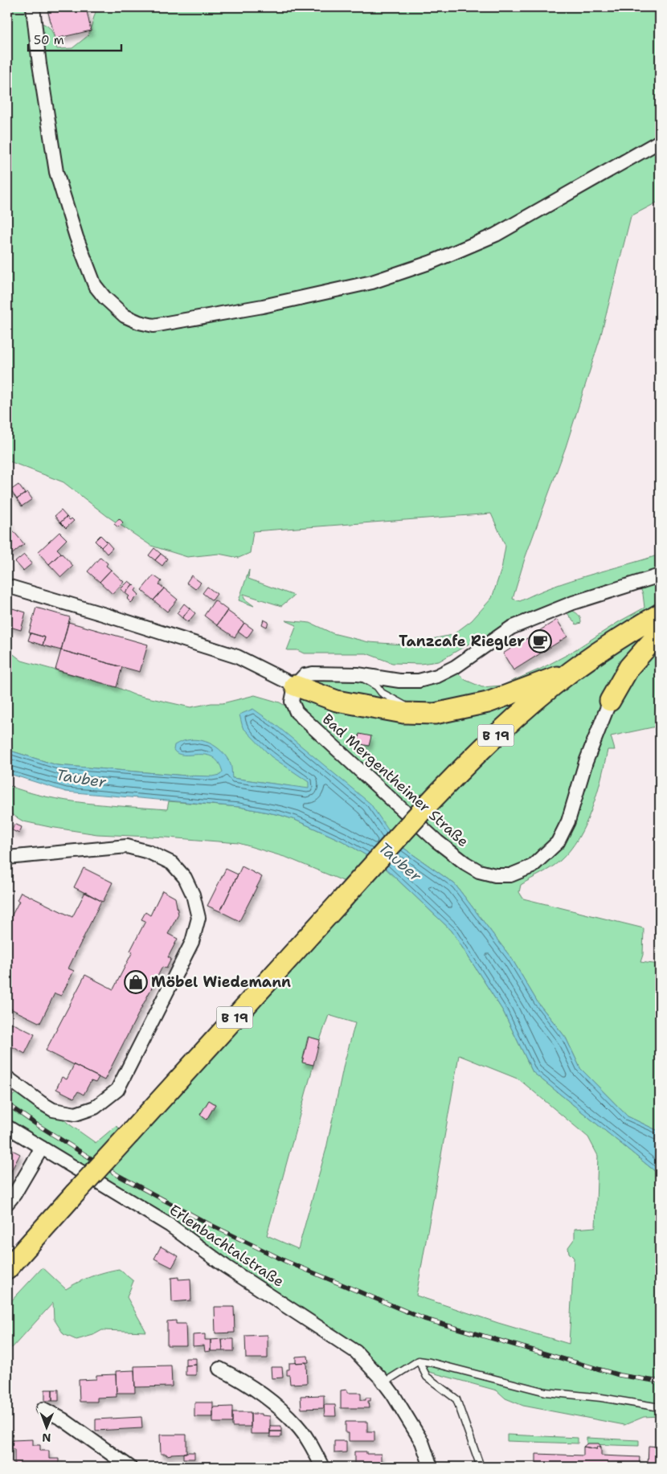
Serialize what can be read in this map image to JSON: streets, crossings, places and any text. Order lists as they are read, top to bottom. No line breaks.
{"streets":{"main road":["B 19"],"street":["Bad Mergentheimer Straße","Erlenbachtalstraße"]},"water":["Tauber"],"places":{"cafe":["Tanzcafe Riegler"],"shop":["Möbel Wiedemann"]},"scale_bar":"50 m","north":"bottom"}
